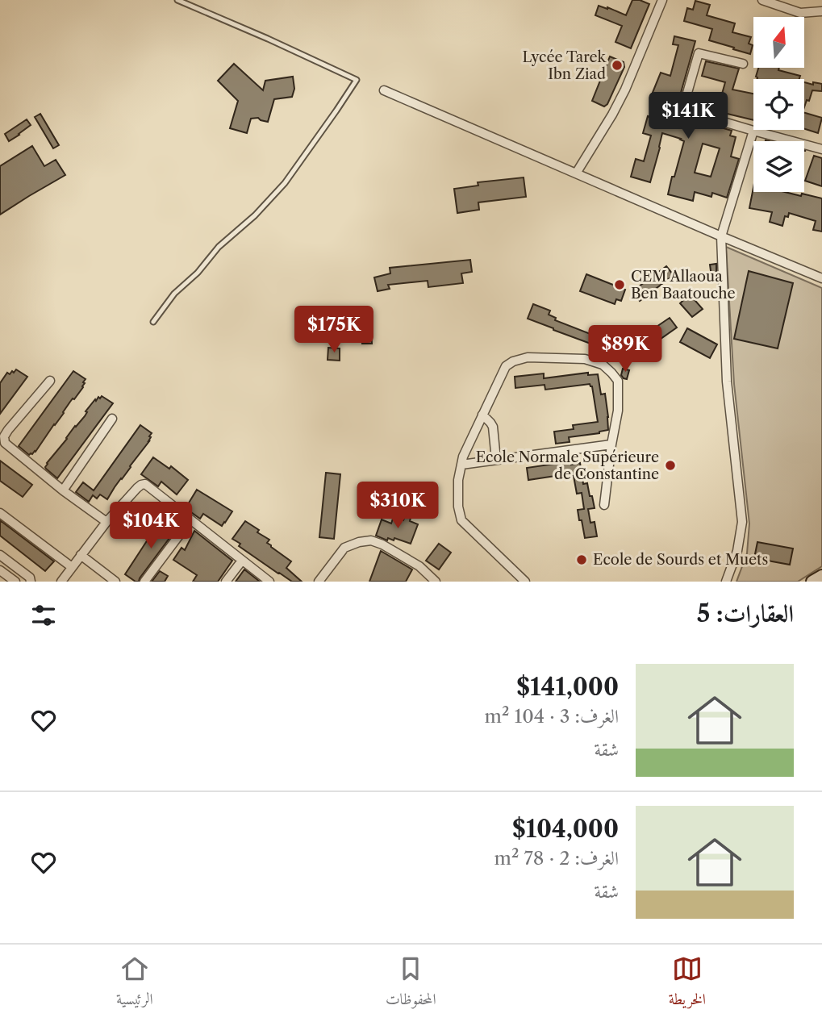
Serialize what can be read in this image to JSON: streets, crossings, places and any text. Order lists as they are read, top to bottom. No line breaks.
{"places":["Lycée Tarek Ibn Ziad","CEM Allaoua Ben Baatouche","Ecole Normale Supérieure de Constantine","Ecole de Sourds et Muets"],"north":"top","page":{"price":["$141K","$175K","$89K","$310K","$104K"],"heading":"العقارات: 5","list":[{"name":"$141,000","note":"الغرف: 3 · 104 m² · شقة"},{"name":"$104,000","note":"الغرف: 2 · 78 m² · شقة"}],"tabs":["الخريطة","المحفوظات","الرئيسية"]}}
